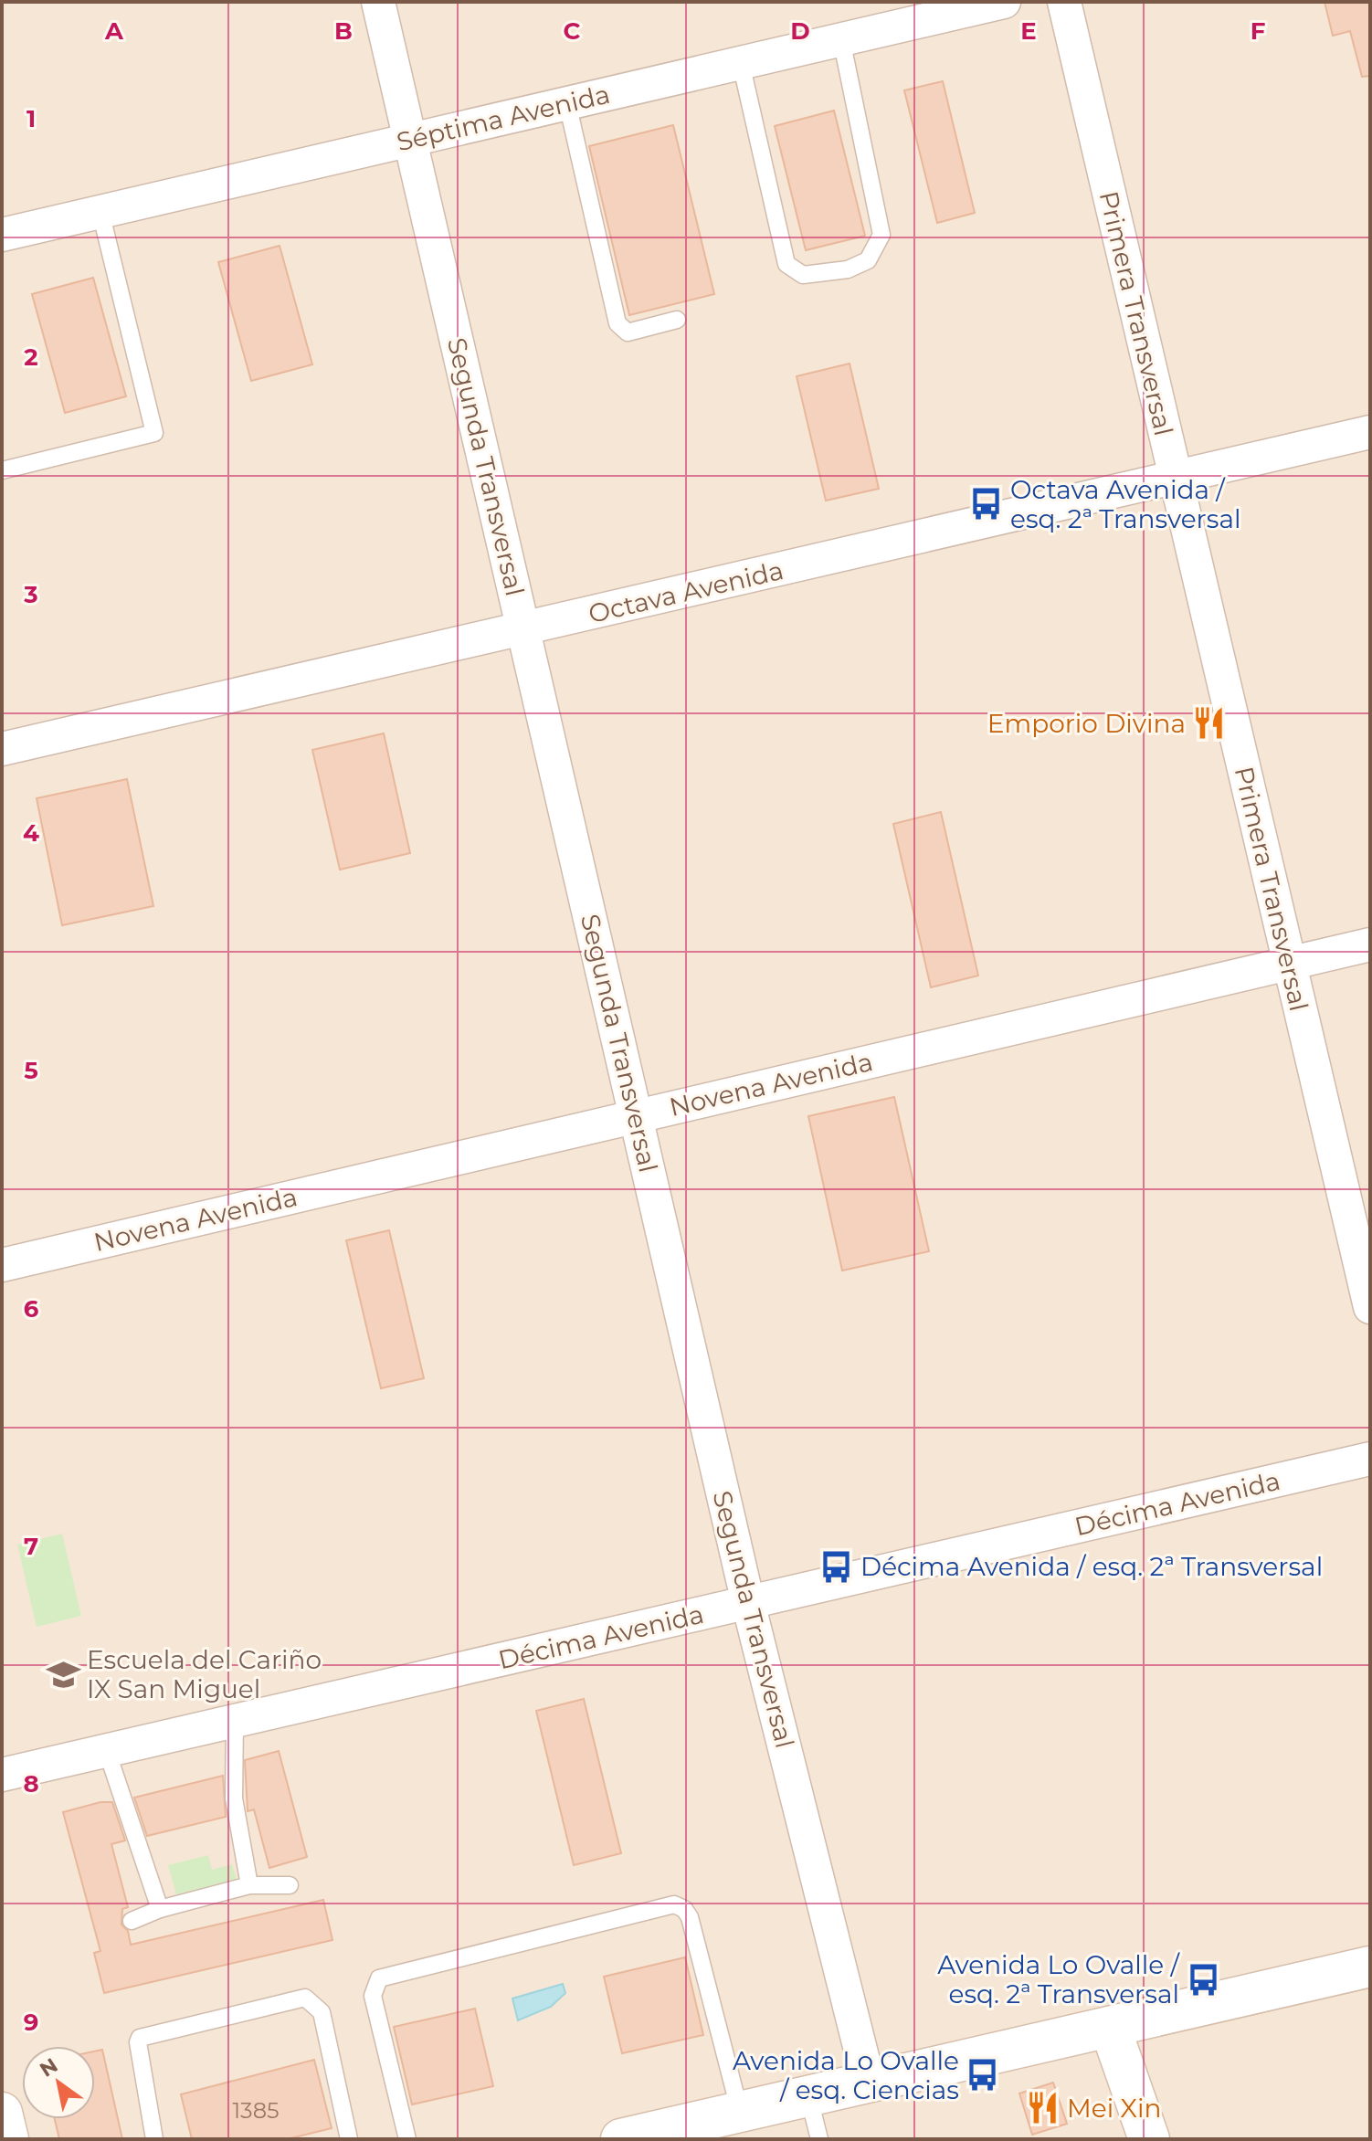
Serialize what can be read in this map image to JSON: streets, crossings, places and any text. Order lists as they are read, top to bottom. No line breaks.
{"streets":{"street":["Séptima Avenida","Primera Transversal","Segunda Transversal","Octava Avenida","Novena Avenida","Décima Avenida"]},"crossings":[["Séptima Avenida","Segunda Transversal"],["Primera Transversal","Octava Avenida"],["Primera Transversal","Novena Avenida"],["Segunda Transversal","Octava Avenida"],["Segunda Transversal","Novena Avenida"],["Segunda Transversal","Décima Avenida"]],"places":{"bus stop":["Octava Avenida / esq. 2ª Transversal","Décima Avenida / esq. 2ª Transversal","Avenida Lo Ovalle / esq. 2ª Transversal","Avenida Lo Ovalle / esq. Ciencias"],"restaurant":["Emporio Divina","Mei Xin"],"school or university":["Escuela del Cariño IX San Miguel"]},"house_numbers":["1385"],"north":"top left","grid":{"columns":["A","B","C","D","E","F"],"rows":["1","2","3","4","5","6","7","8","9"]}}
